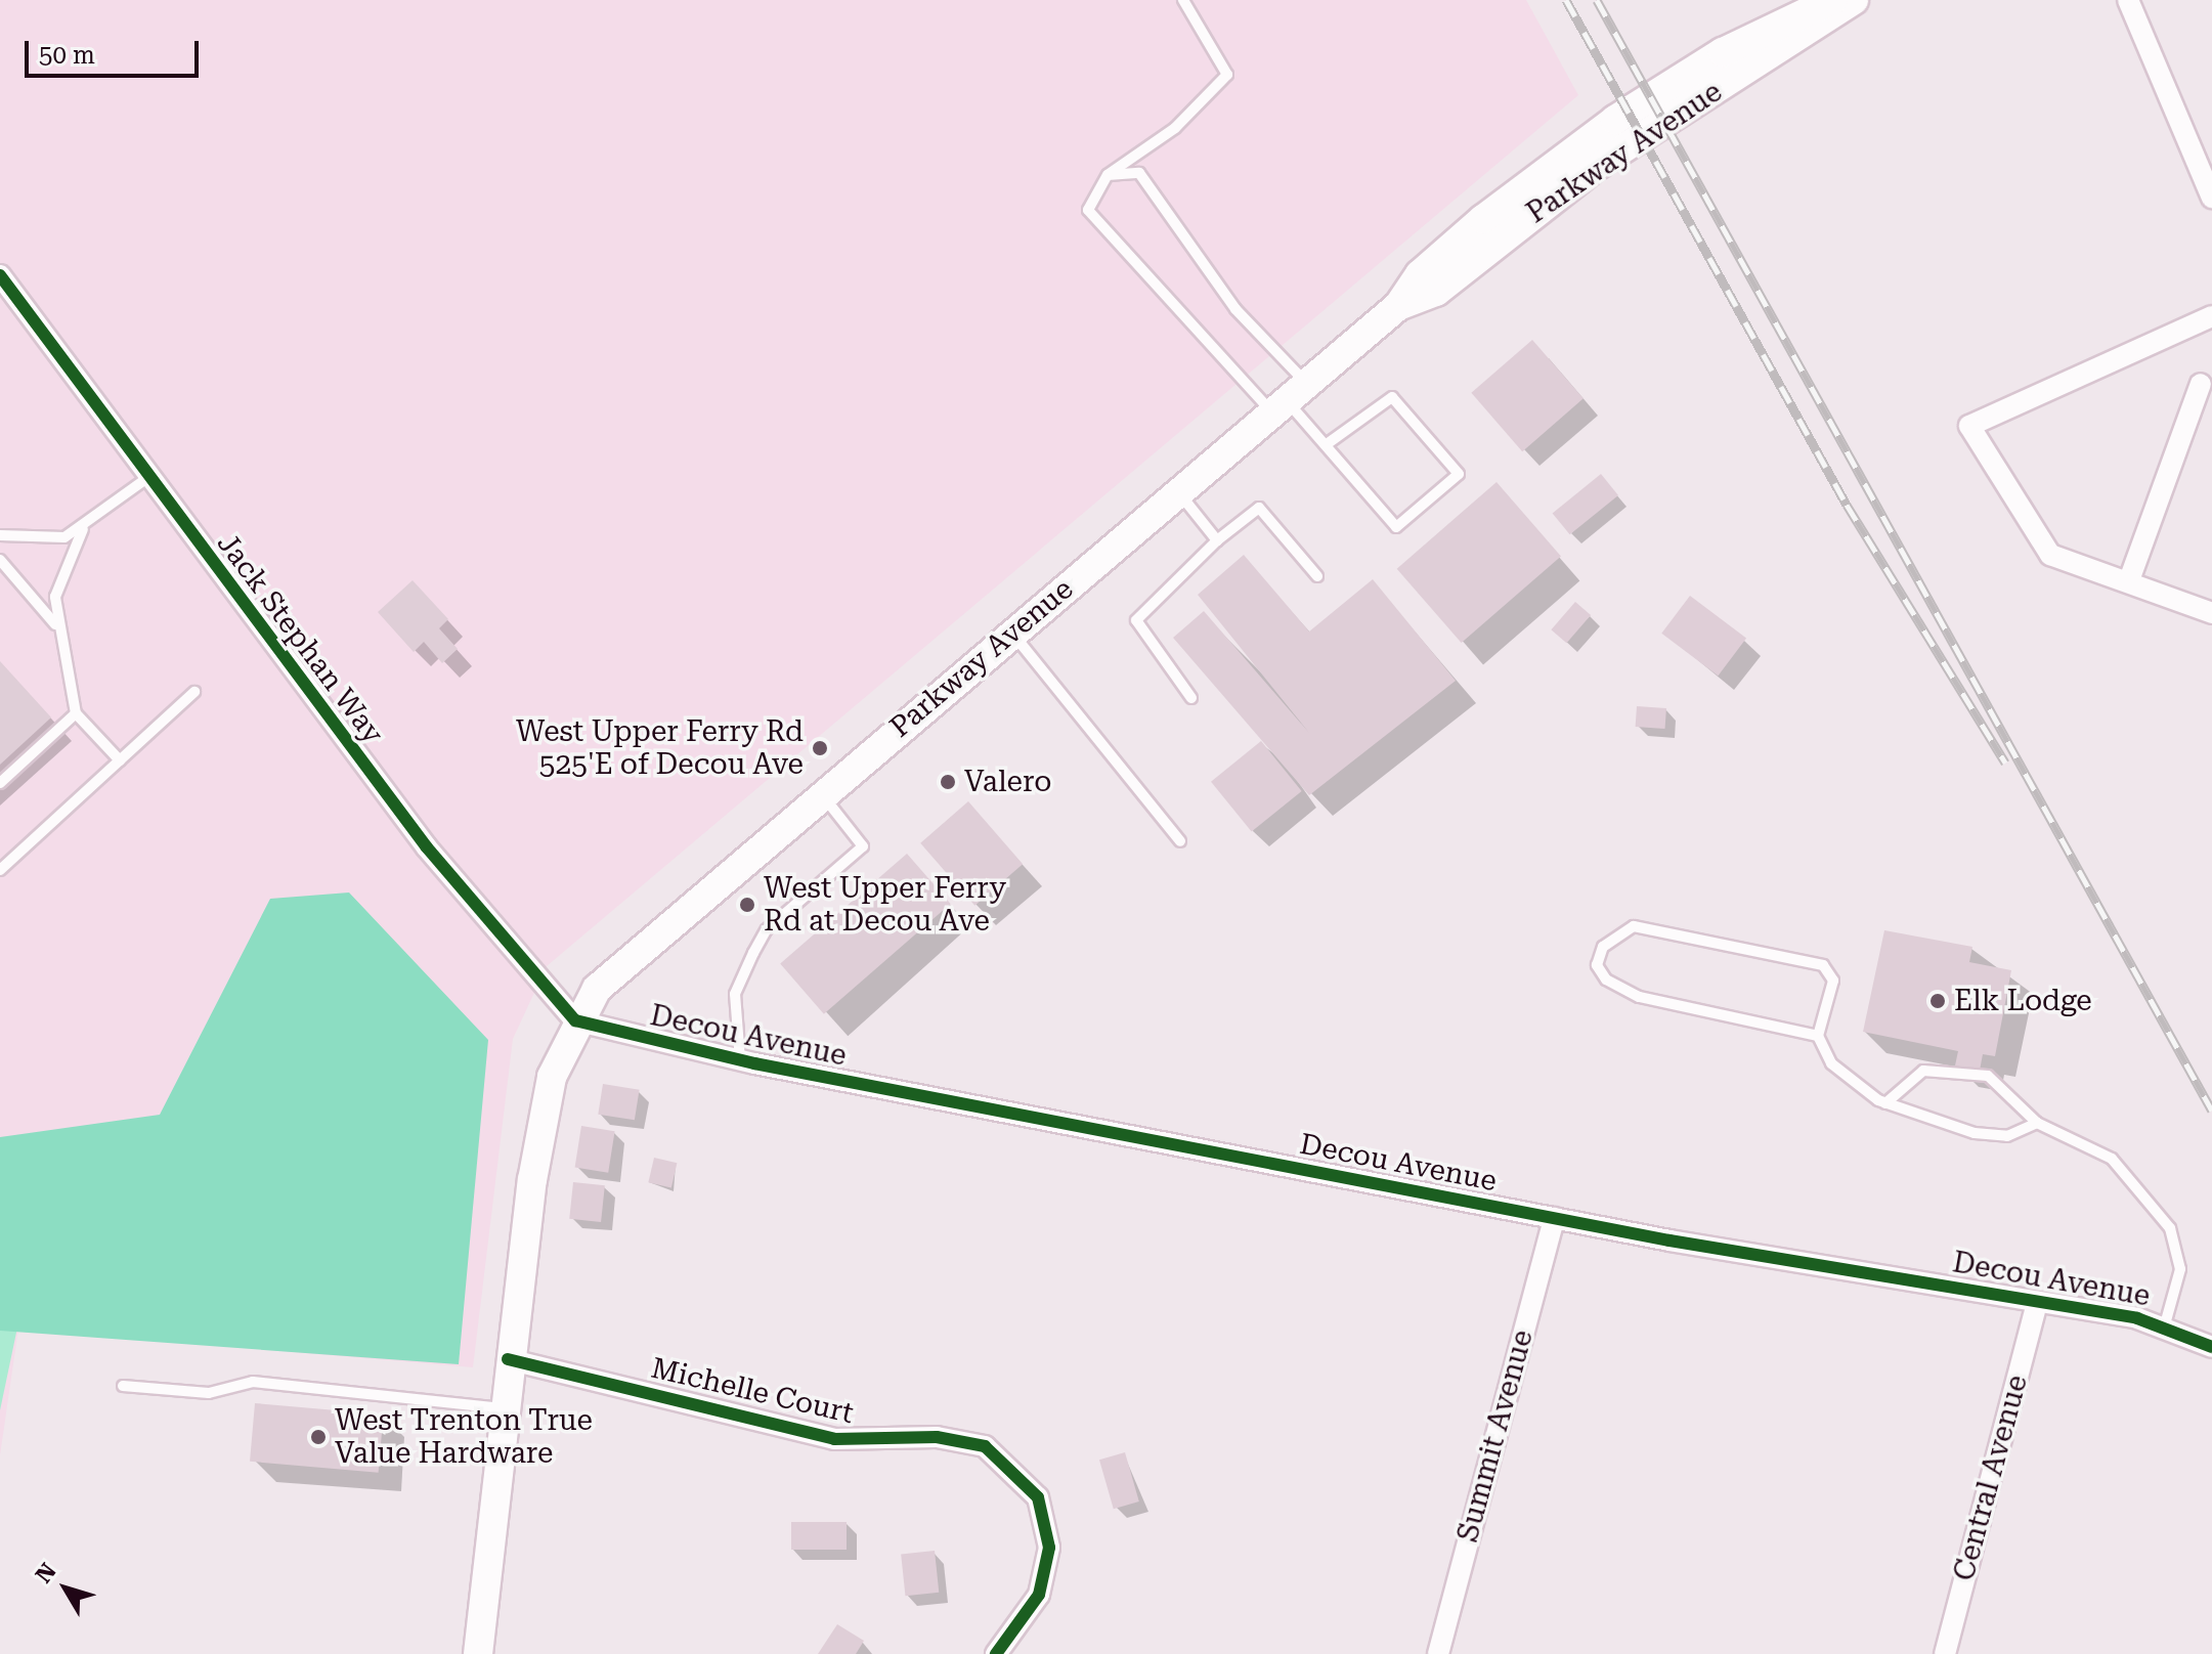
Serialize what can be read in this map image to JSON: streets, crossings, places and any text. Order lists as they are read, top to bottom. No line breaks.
{"streets":{"main road":["Parkway Avenue"],"street":["Jack Stephan Way","Decou Avenue","Michelle Court","Summit Avenue","Central Avenue"]},"crossings":[["Parkway Avenue","Jack Stephan Way"],["Parkway Avenue","Decou Avenue"],["Parkway Avenue","Michelle Court"],["Jack Stephan Way","Decou Avenue"],["Decou Avenue","Summit Avenue"],["Decou Avenue","Central Avenue"]],"places":["West Upper Ferry Rd 525'E of Decou Ave","Valero","West Upper Ferry Rd at Decou Ave","Elk Lodge","West Trenton True Value Hardware"],"scale_bar":"50 m","north":"top left"}
